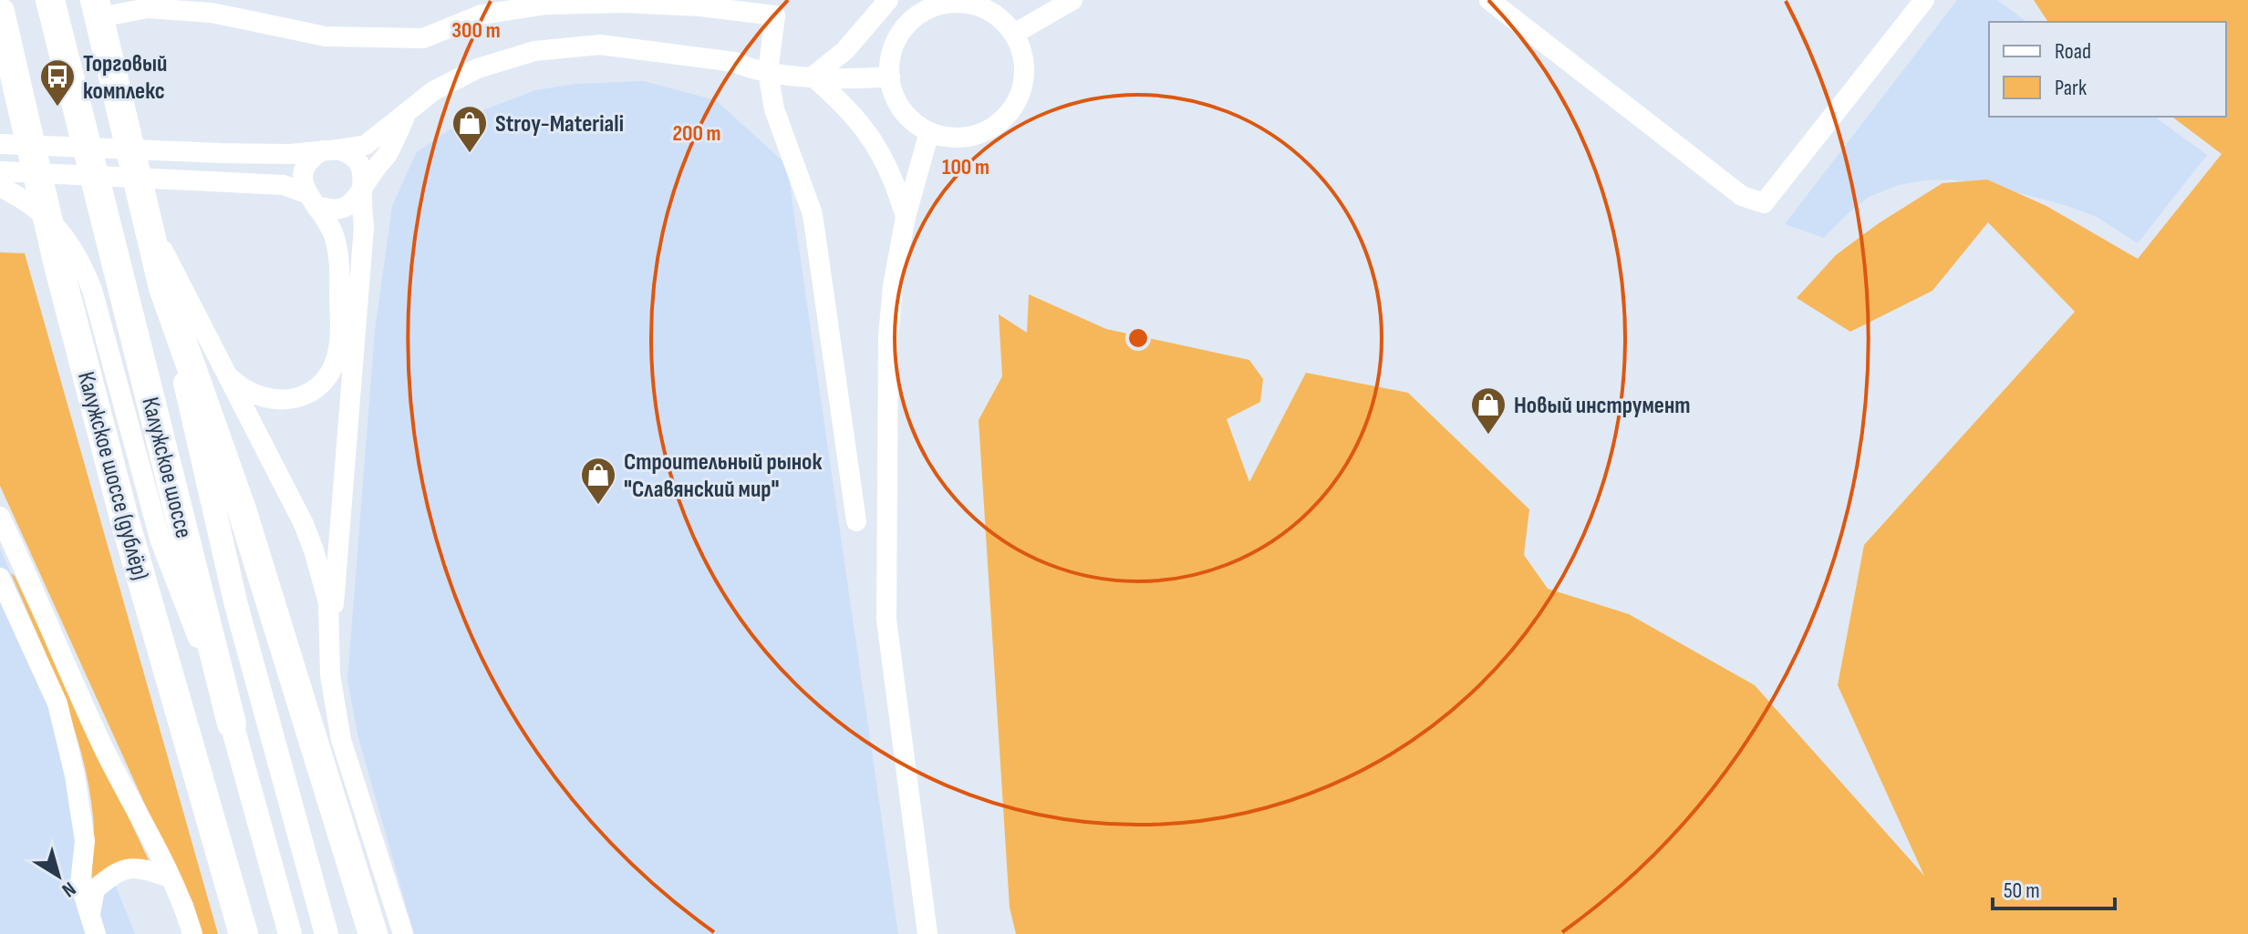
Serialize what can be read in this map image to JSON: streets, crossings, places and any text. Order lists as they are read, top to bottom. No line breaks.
{"streets":{"highway":["Калужское шоссе","Калужское шоссе (дублёр)"]},"places":{"bus stop":["Торговый комплекс"],"shop":["Stroy-Materiali","Новый инструмент","Строительный рынок \"Славянский мир\""]},"legend":["Road","Park"],"scale_bar":"50 m","north":"bottom right","rings":["300 m","200 m","100 m"]}
